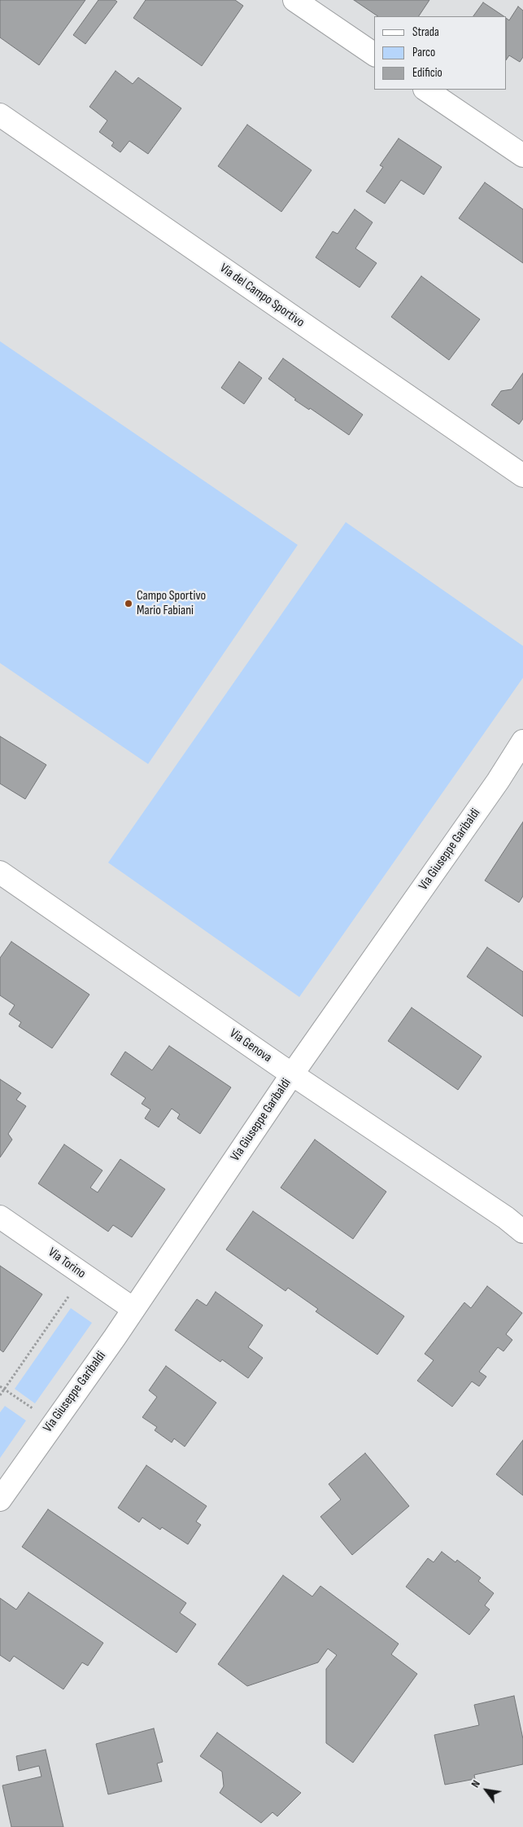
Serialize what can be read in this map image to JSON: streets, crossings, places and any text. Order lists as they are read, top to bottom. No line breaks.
{"streets":{"street":["Via del Campo Sportivo","Via Giuseppe Garibaldi","Via Genova","Via Torino"]},"crossings":[["Via Giuseppe Garibaldi","Via Genova"],["Via Giuseppe Garibaldi","Via Torino"]],"places":["Campo Sportivo Mario Fabiani"],"legend":["Strada","Parco","Edificio"],"north":"top left"}
